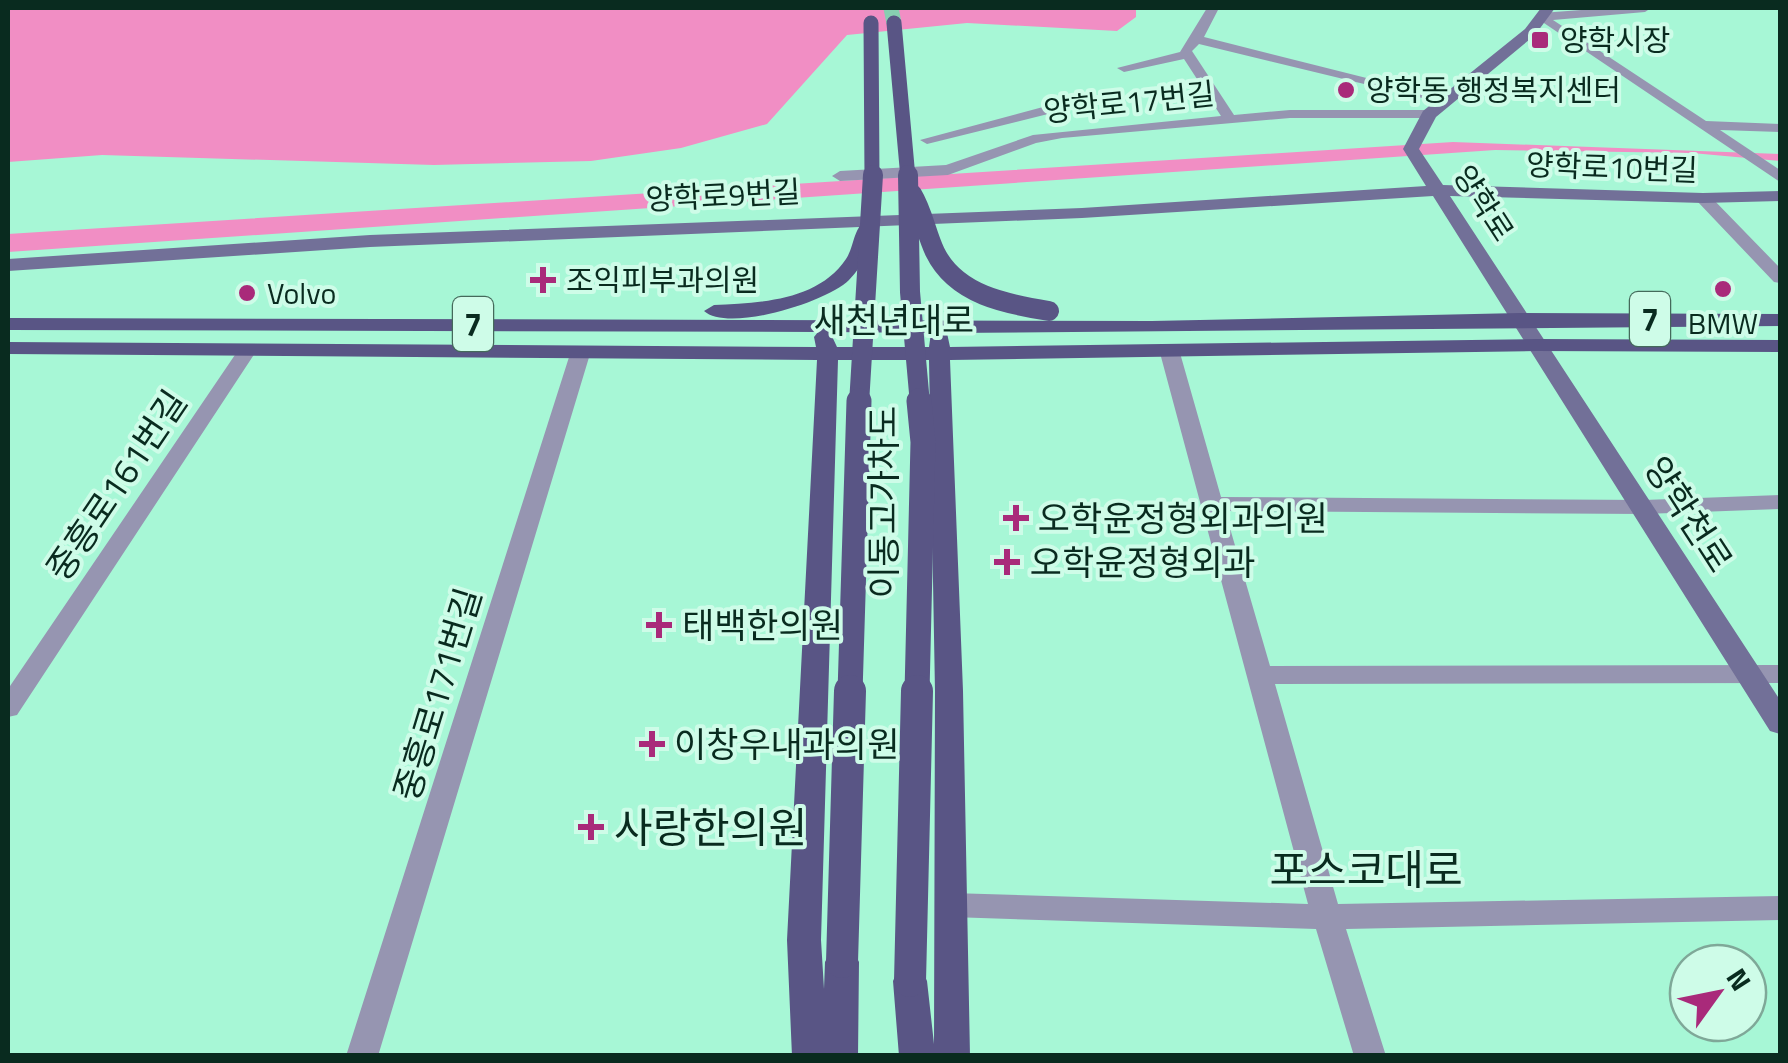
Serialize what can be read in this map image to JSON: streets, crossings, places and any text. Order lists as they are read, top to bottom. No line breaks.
{"streets":{"main road":["양학로10번길","양학로9번길","양학로","7","새천년대로","이동고가차도","양학천로"],"street":["양학로17번길","중흥로161번길","중흥로171번길","포스코대로"]},"crossings":[["양학로17번길","양학로"],["양학로10번길","양학로9번길"],["양학로10번길","양학로"],["양학로9번길","양학로"],["양학로","새천년대로"],["양학로","양학천로"],["새천년대로","중흥로161번길"],["새천년대로","양학천로"],["새천년대로","중흥로171번길"]],"places":{"transit":["양학시장"],"other":["양학동 행정복지센터","BMW","Volvo"],"health":["조익피부과의원","오학윤정형외과의원","오학윤정형외과","태백한의원","이창우내과의원","사랑한의원"]},"north":"top right"}
